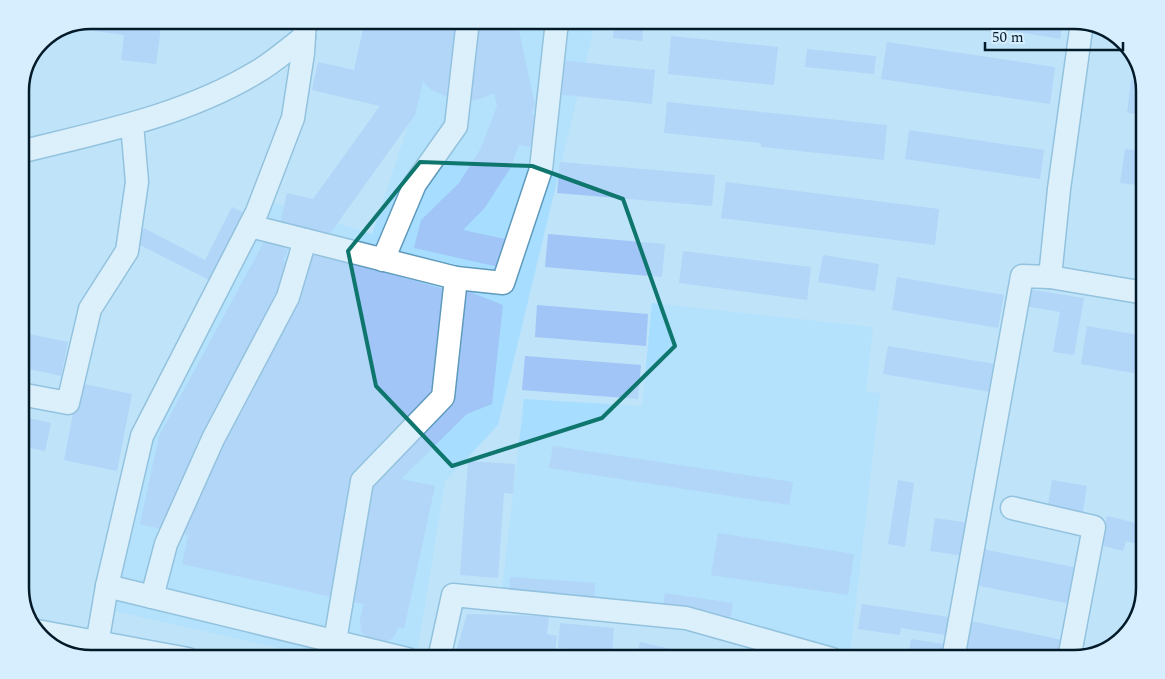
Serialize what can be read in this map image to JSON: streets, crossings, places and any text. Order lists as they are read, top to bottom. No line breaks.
{"scale_bar":"50 m"}
